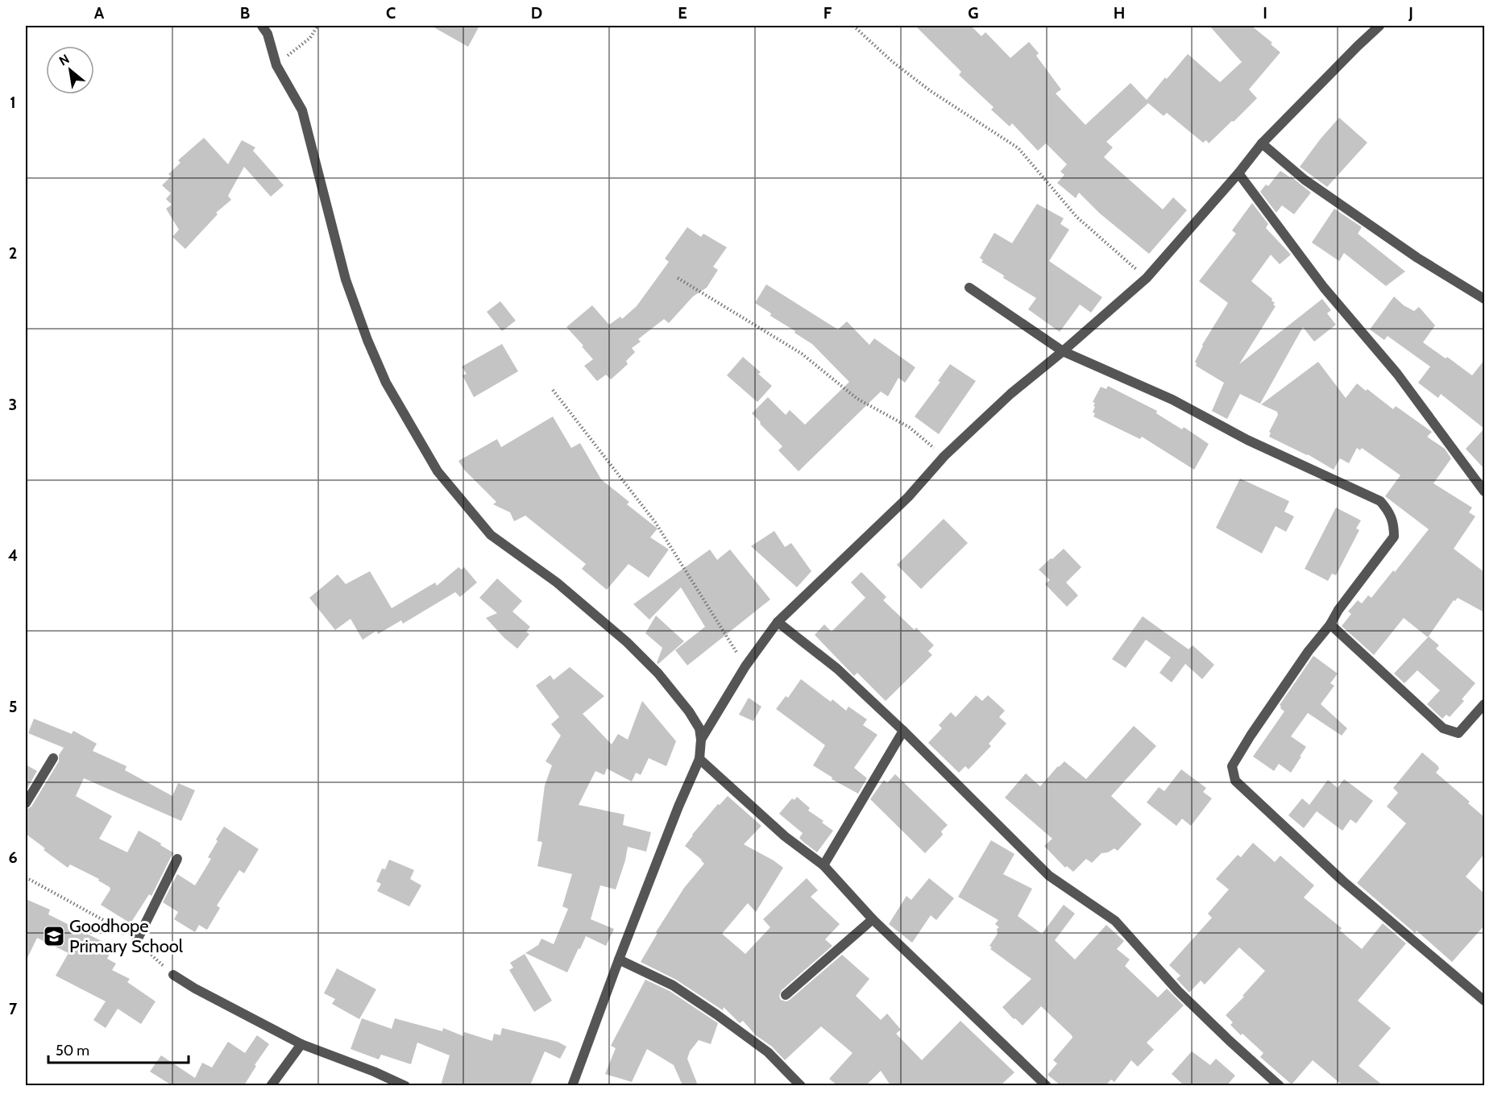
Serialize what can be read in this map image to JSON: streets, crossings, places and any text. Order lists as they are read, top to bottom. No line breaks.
{"places":{"school or university":["Goodhope Primary School"]},"scale_bar":"50 m","north":"top left","grid":{"columns":["A","B","C","D","E","F","G","H","I","J"],"rows":["1","2","3","4","5","6","7"]}}
